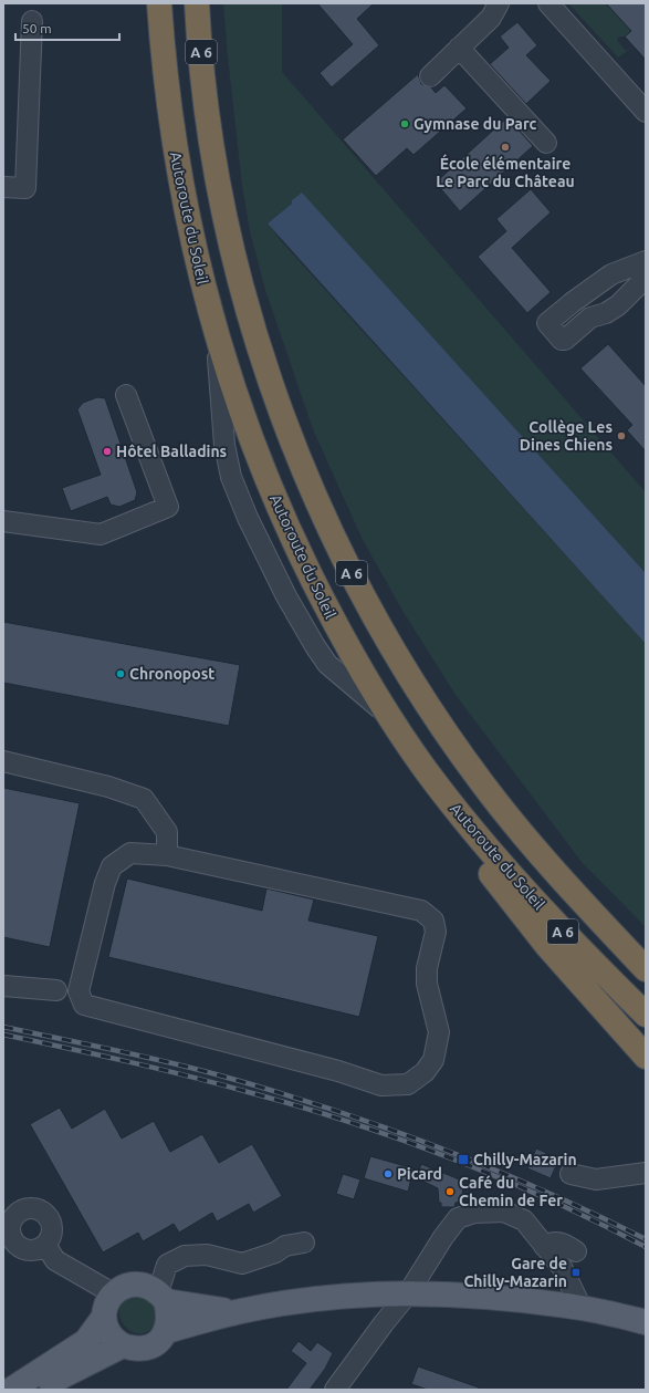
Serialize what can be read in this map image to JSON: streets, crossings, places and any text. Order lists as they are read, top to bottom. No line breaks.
{"streets":{"highway":["A 6","Autoroute du Soleil"]},"places":{"other":["Gymnase du Parc","École élémentaire Le Parc du Château","Collège Les Dines Chiens","Hôtel Balladins","Chronopost","Picard","Café du Chemin de Fer"],"transit":["Chilly-Mazarin","Gare de Chilly-Mazarin"]},"scale_bar":"50 m"}
